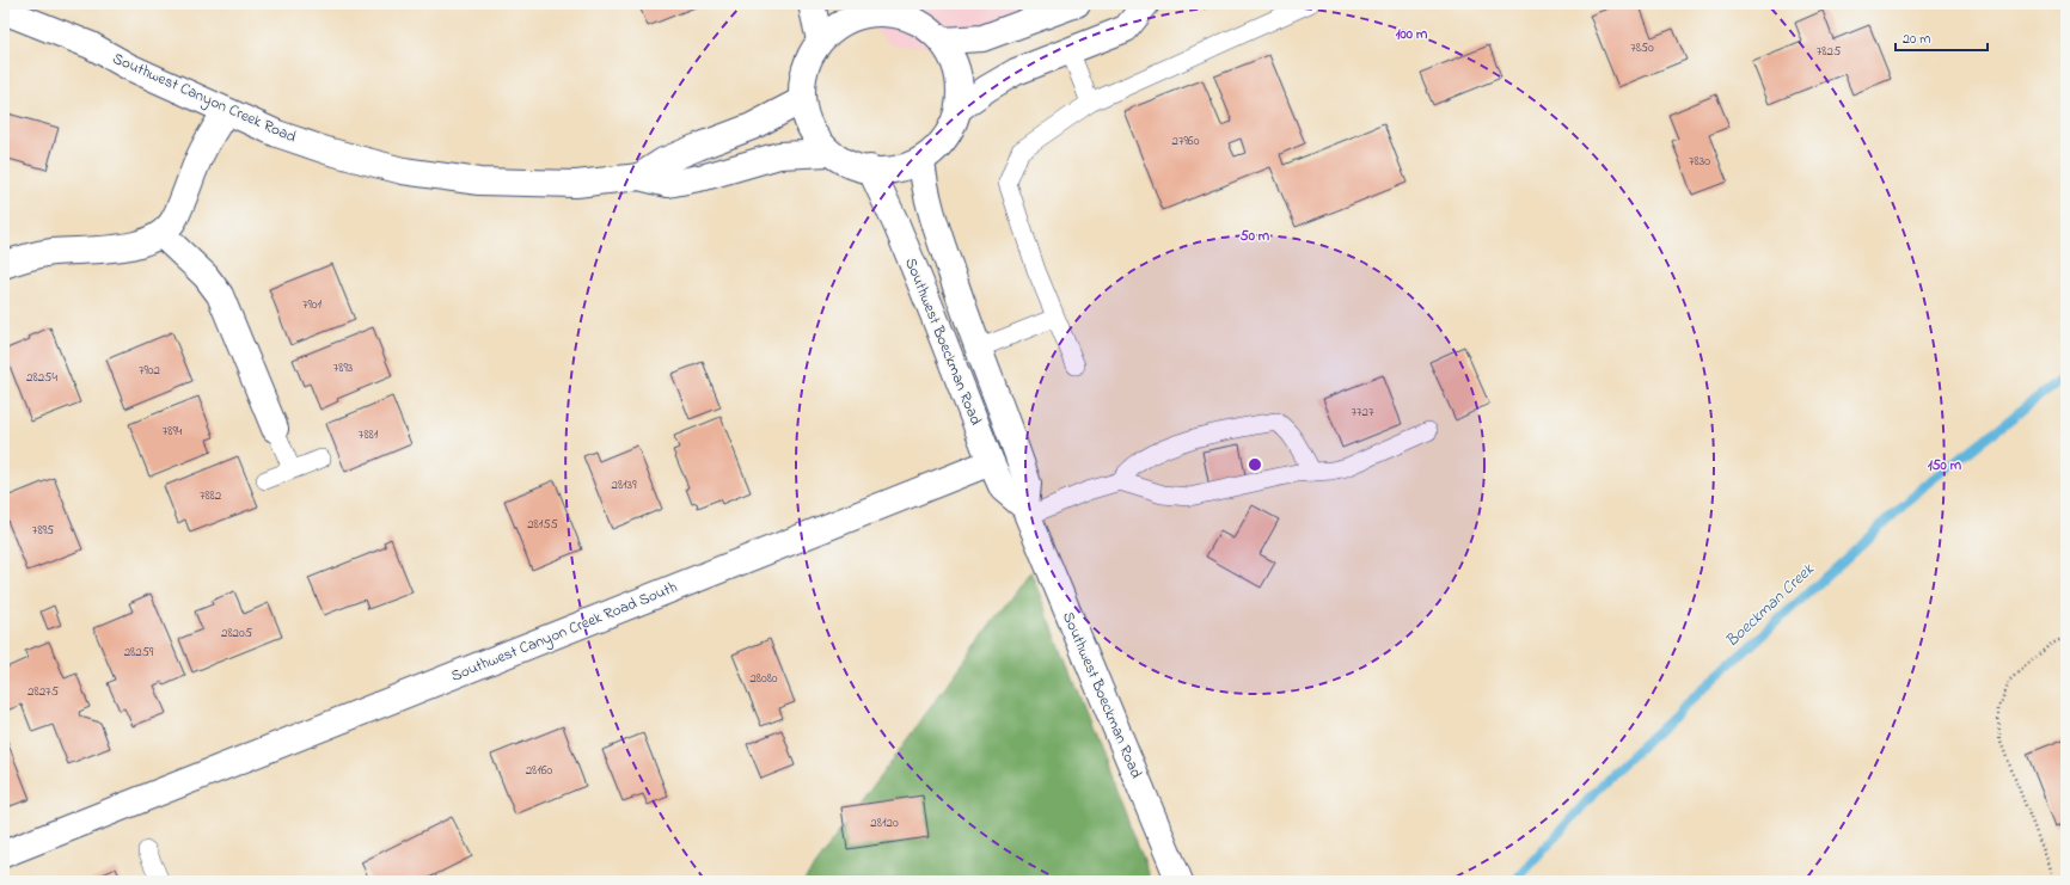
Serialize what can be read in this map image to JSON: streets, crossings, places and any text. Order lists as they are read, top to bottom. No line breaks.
{"streets":{"main road":["Southwest Canyon Creek Road","Southwest Boeckman Road","Southwest Canyon Creek Road South"]},"crossings":[["Southwest Canyon Creek Road","Southwest Boeckman Road"],["Southwest Boeckman Road","Southwest Canyon Creek Road South"]],"water":["Boeckman Creek"],"house_numbers":["7850","7825","27960","7830","7901","7893","7902","28254","7727","7894","7881","28139","7882","28155","7895","28205","28259","28080","28275","28160","28120"],"scale_bar":"20 m","rings":["100 m","50 m","150 m"]}
